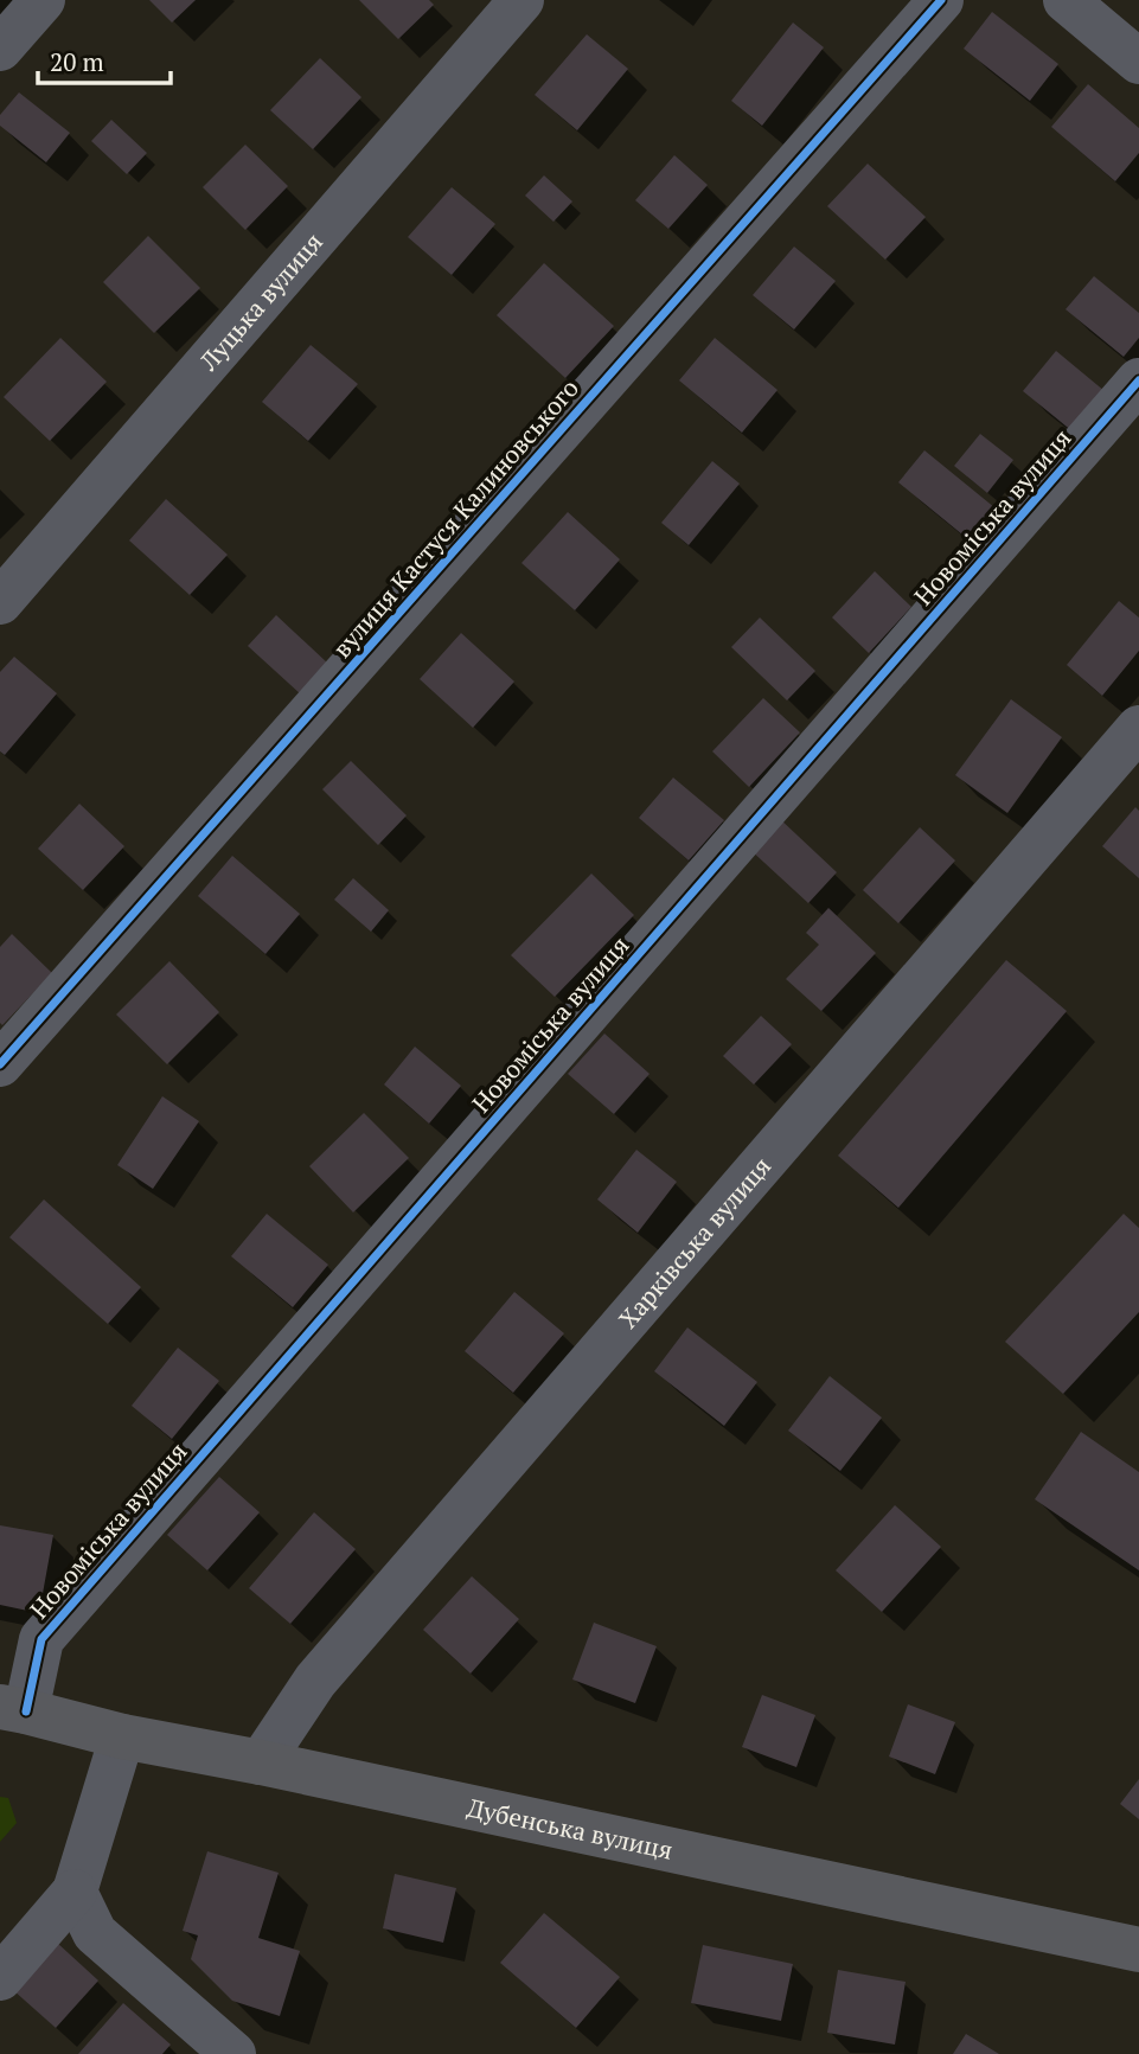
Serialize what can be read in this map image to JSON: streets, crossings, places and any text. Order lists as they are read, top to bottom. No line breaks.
{"streets":{"main road":["Дубенська вулиця"],"street":["Луцька вулиця","Новоміська вулиця","вулиця Кастуся Калиновського","Харківська вулиця"]},"crossings":[["Новоміська вулиця","Дубенська вулиця"],["Харківська вулиця","Дубенська вулиця"]],"scale_bar":"20 m"}
